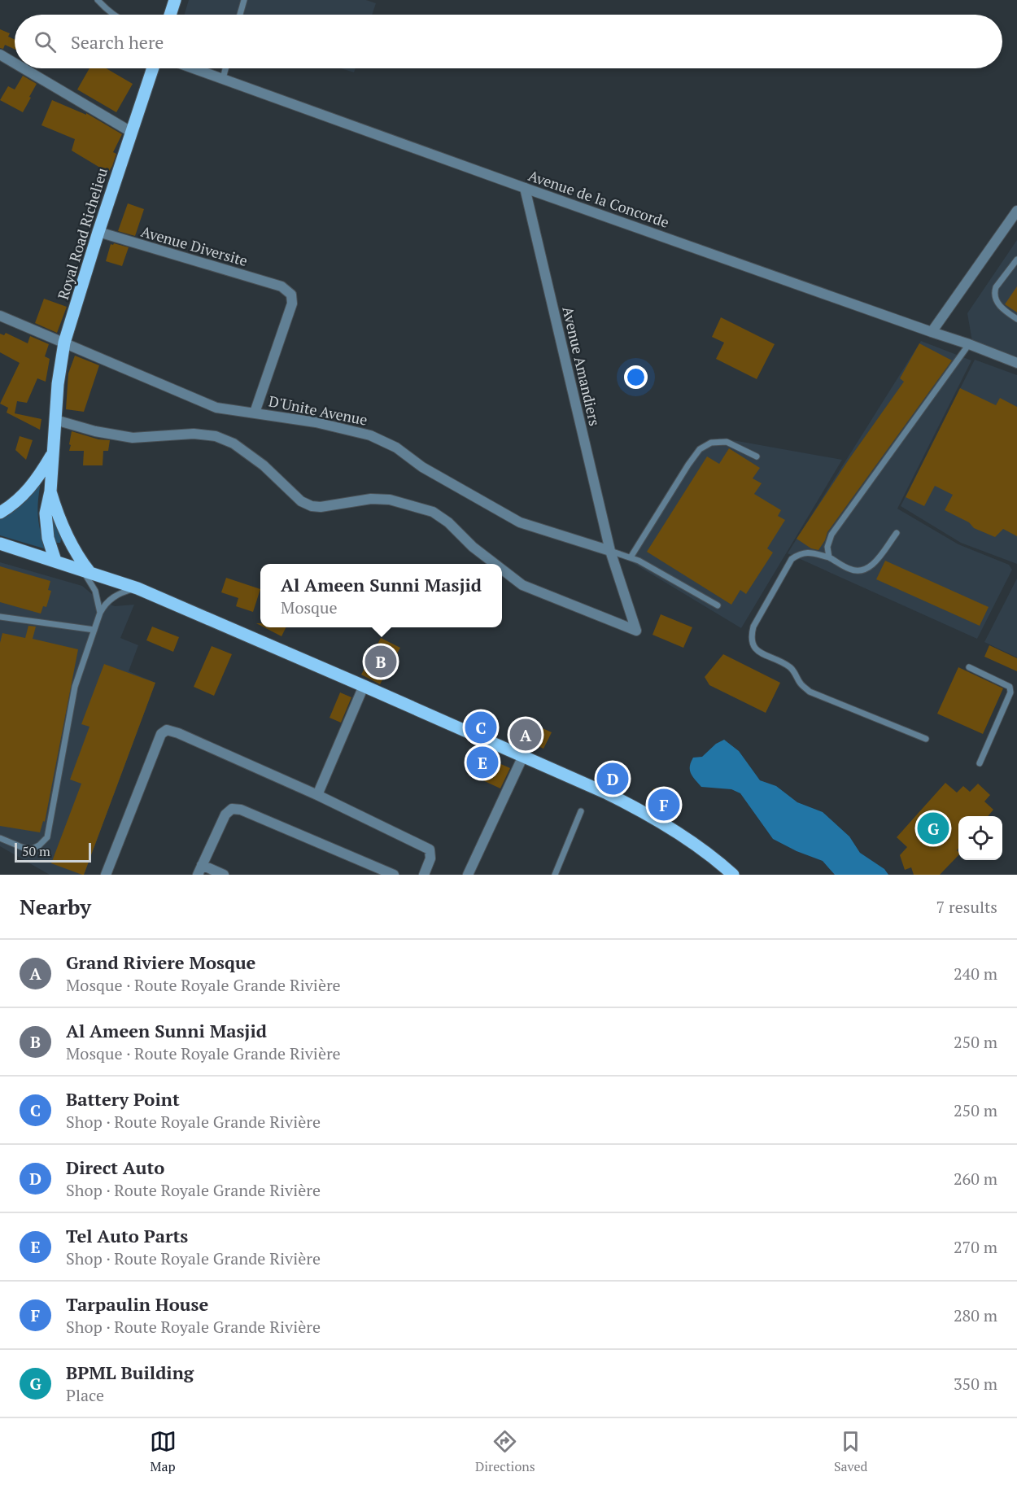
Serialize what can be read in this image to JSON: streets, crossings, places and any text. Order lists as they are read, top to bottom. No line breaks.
{"streets":{"main road":["Royal Road Richelieu"],"street":["Avenue de la Concorde","Avenue Diversite","Avenue Amandiers","D'Unite Avenue"]},"crossings":[["Avenue de la Concorde","Avenue Amandiers"],["Royal Road Richelieu","Avenue Diversite"],["Royal Road Richelieu","Avenue Amandiers"],["Royal Road Richelieu","D'Unite Avenue"],["Avenue Diversite","D'Unite Avenue"],["Avenue Amandiers","D'Unite Avenue"]],"scale_bar":"50 m","page":{"search":"Search here","popup":["Al Ameen Sunni Masjid","Mosque"],"pins":["B","C","A","E","D","F","G"],"scale":"50 m","heading":["Nearby","7 results"],"list":[{"mark":"A","name":"Grand Riviere Mosque","note":"Mosque · Route Royale Grande Rivière","value":"240 m"},{"mark":"B","name":"Al Ameen Sunni Masjid","note":"Mosque · Route Royale Grande Rivière","value":"250 m"},{"mark":"C","name":"Battery Point","note":"Shop · Route Royale Grande Rivière","value":"250 m"},{"mark":"D","name":"Direct Auto","note":"Shop · Route Royale Grande Rivière","value":"260 m"},{"mark":"E","name":"Tel Auto Parts","note":"Shop · Route Royale Grande Rivière","value":"270 m"},{"mark":"F","name":"Tarpaulin House","note":"Shop · Route Royale Grande Rivière","value":"280 m"},{"mark":"G","name":"BPML Building","note":"Place","value":"350 m"}],"nav":["Map","Directions","Saved"]}}
